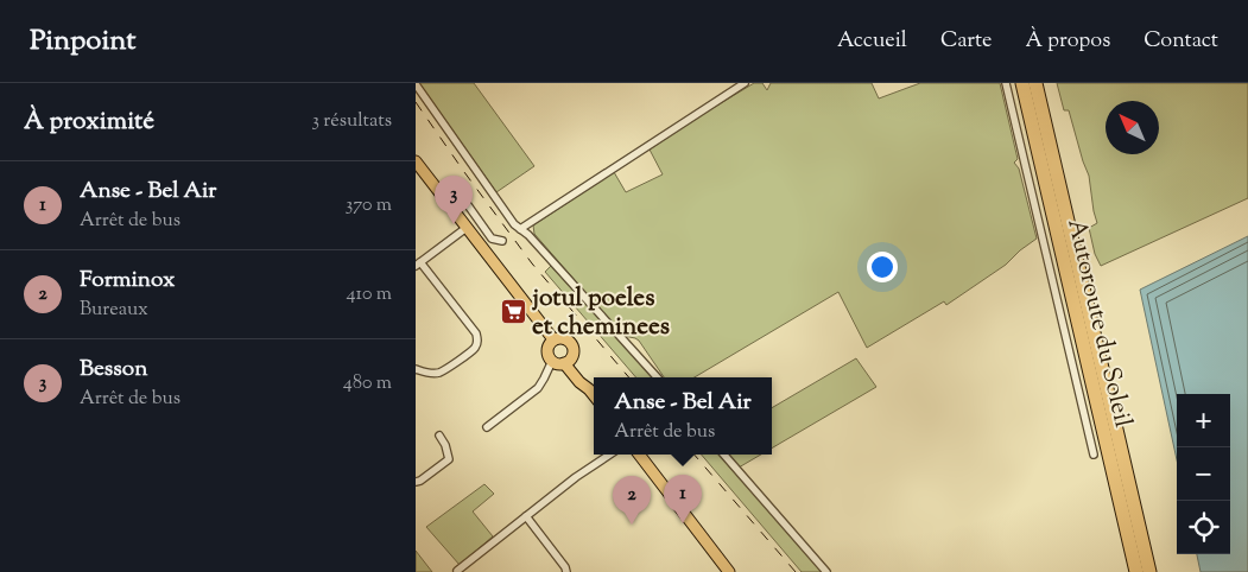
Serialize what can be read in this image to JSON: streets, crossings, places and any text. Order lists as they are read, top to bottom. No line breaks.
{"streets":{"highway":["Autoroute du Soleil"]},"places":{"supermarket":["jotul poeles et cheminees"]},"north":"top left","page":{"header":"Pinpoint","nav":["Accueil","Carte","À propos","Contact"],"heading":["À proximité","3 résultats"],"list":[{"mark":"1","name":"Anse - Bel Air","note":"Arrêt de bus","value":"370 m"},{"mark":"2","name":"Forminox","note":"Bureaux","value":"410 m"},{"mark":"3","name":"Besson","note":"Arrêt de bus","value":"480 m"}],"pins":["3","1","2"],"popup":["Anse - Bel Air","Arrêt de bus"],"map_buttons":["+","−"]}}
